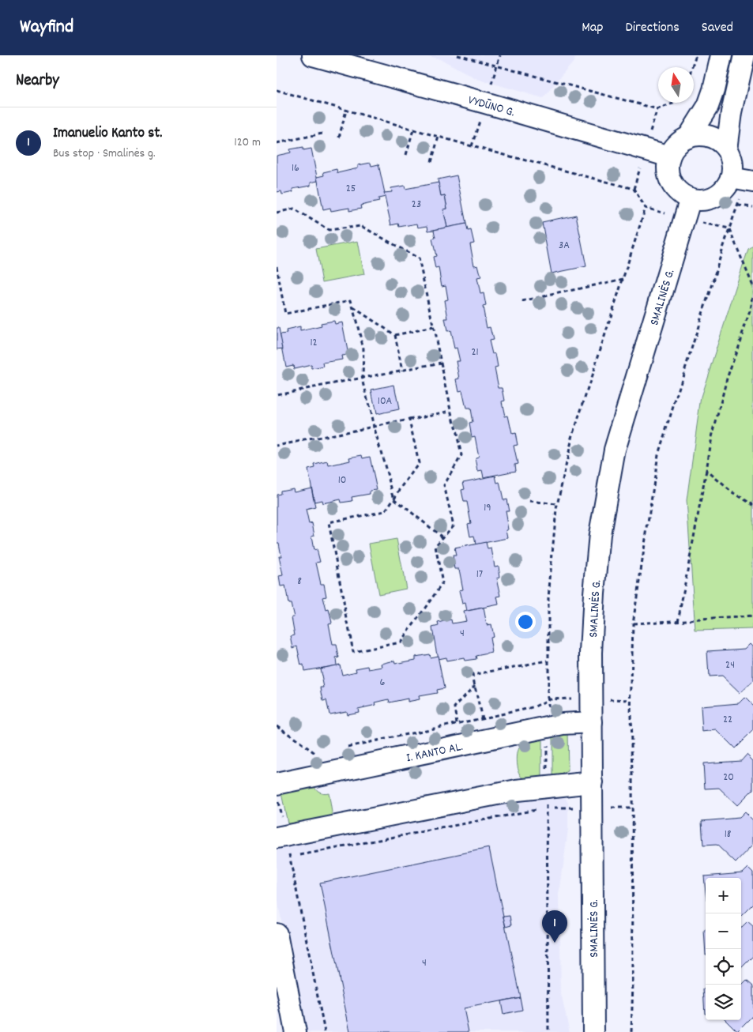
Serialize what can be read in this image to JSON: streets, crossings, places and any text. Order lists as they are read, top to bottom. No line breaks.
{"streets":{"street":["VYDŪNO G.","SMALINĖS G.","I. KANTO AL."]},"crossings":[["VYDŪNO G.","SMALINĖS G."],["SMALINĖS G.","I. KANTO AL."]],"house_numbers":["16","25","23","3A","12","21","10A","10","19","17","8","4","24","6","22","20","18","4"],"north":"top","page":{"header":"Wayfind","nav":["Map","Directions","Saved"],"heading":"Nearby","list":[{"mark":"1","name":"Imanuelio Kanto st.","note":"Bus stop · Smalinės g.","value":"120 m"}],"map_buttons":["+","−"],"pins":"1"}}
